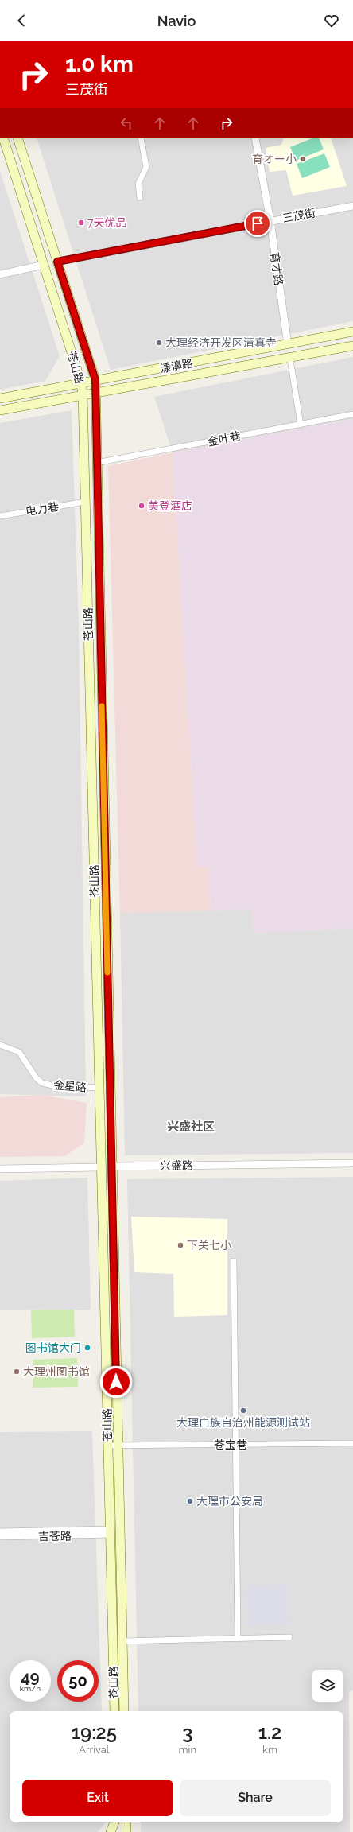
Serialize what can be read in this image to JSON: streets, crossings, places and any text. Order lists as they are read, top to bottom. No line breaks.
{"streets":{"main road":["漾濞路","苍山路","兴盛路"],"street":["三茂街","育才路","金叶巷","电力巷","金星路","苍宝巷","吉苍路"]},"crossings":[["三茂街","育才路"],["三茂街","苍山路"],["育才路","漾濞路"],["漾濞路","苍山路"],["苍山路","金叶巷"],["苍山路","电力巷"],["苍山路","金星路"],["苍山路","兴盛路"],["苍山路","苍宝巷"],["苍山路","吉苍路"]],"districts":["兴盛社区"],"places":["育オー小","7天优品","大理经济开发区清真寺","美登酒店","下关七小","图书馆大门","大理州图书馆","大理白族自治州能源测试站","大理市公安局"],"page":{"header":"Navio","turn":["1.0 km","三茂街"],"speed":"49 km/h","limit":"50","eta":["19:25","Arrival","3","min","1.2","km"],"buttons":["Exit","Share"]}}
